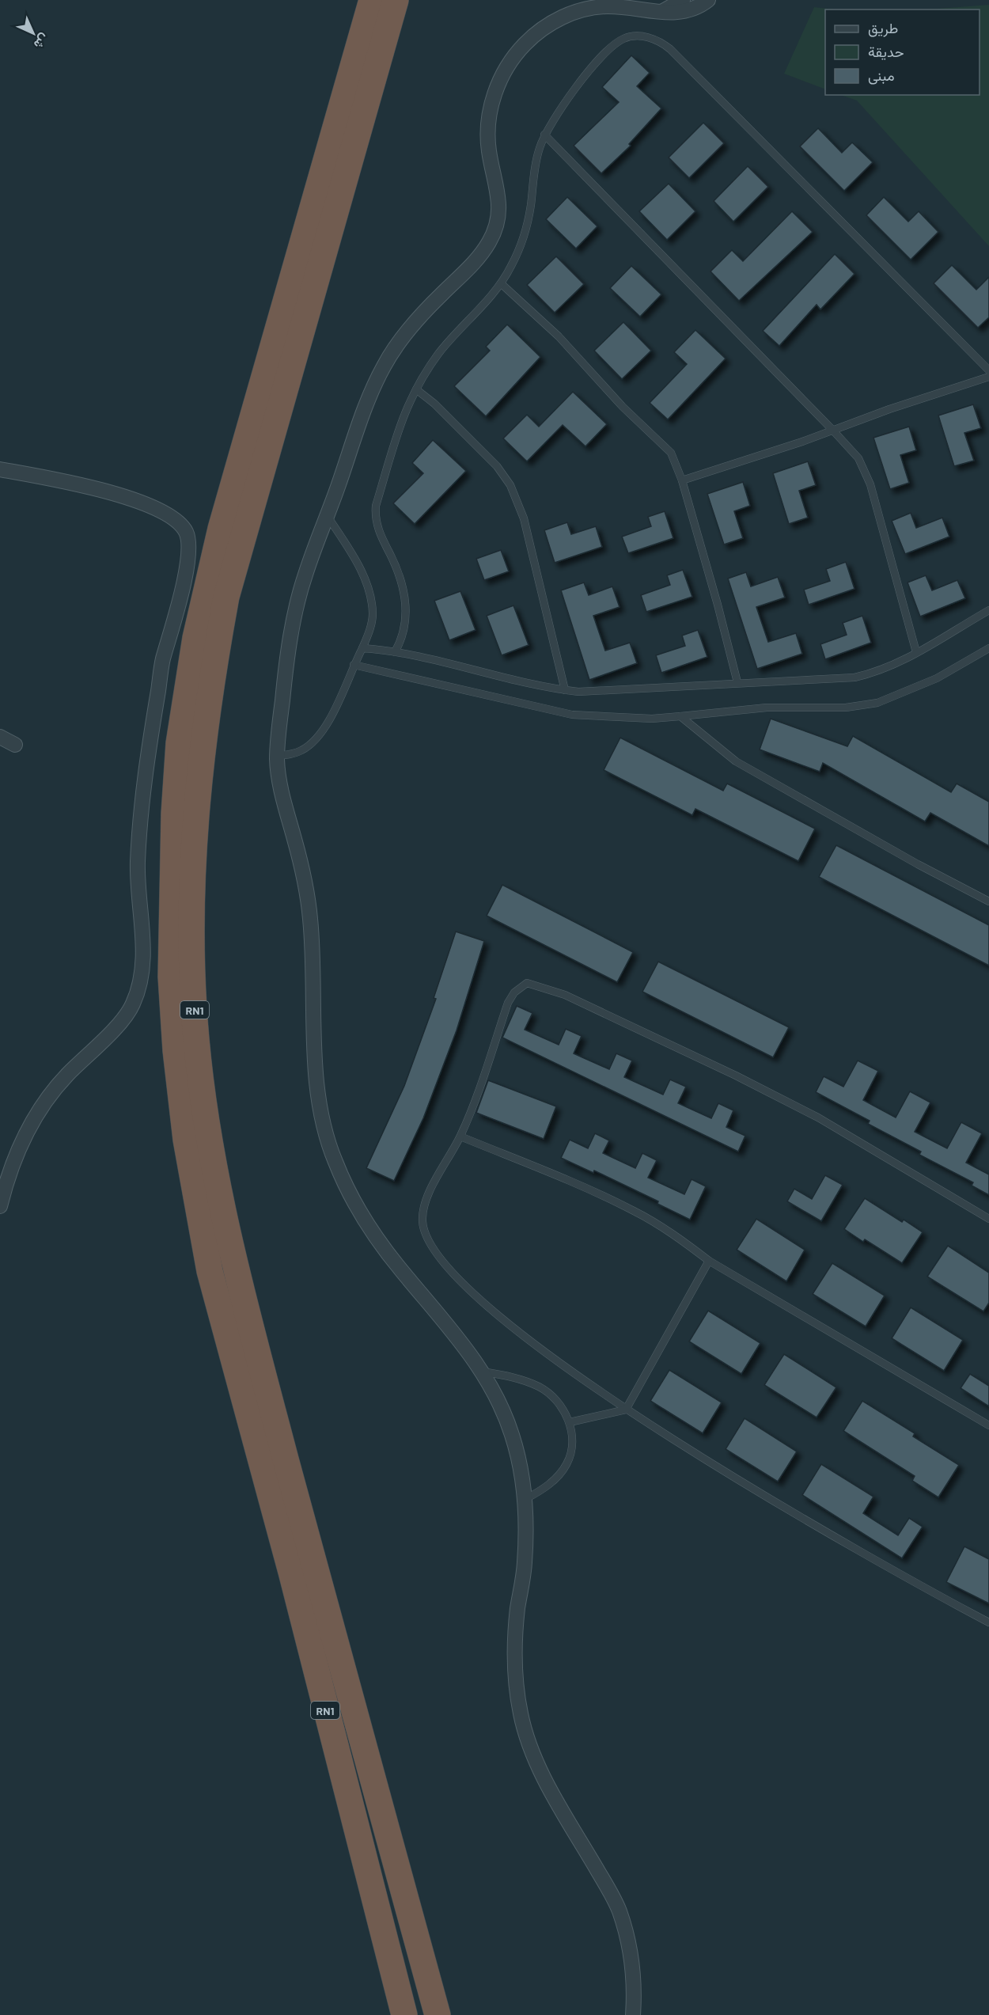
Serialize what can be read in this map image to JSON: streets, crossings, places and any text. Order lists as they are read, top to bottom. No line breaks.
{"streets":{"highway":["RN1"]},"legend":["طريق","حديقة","مبنى"],"north":"bottom right"}
